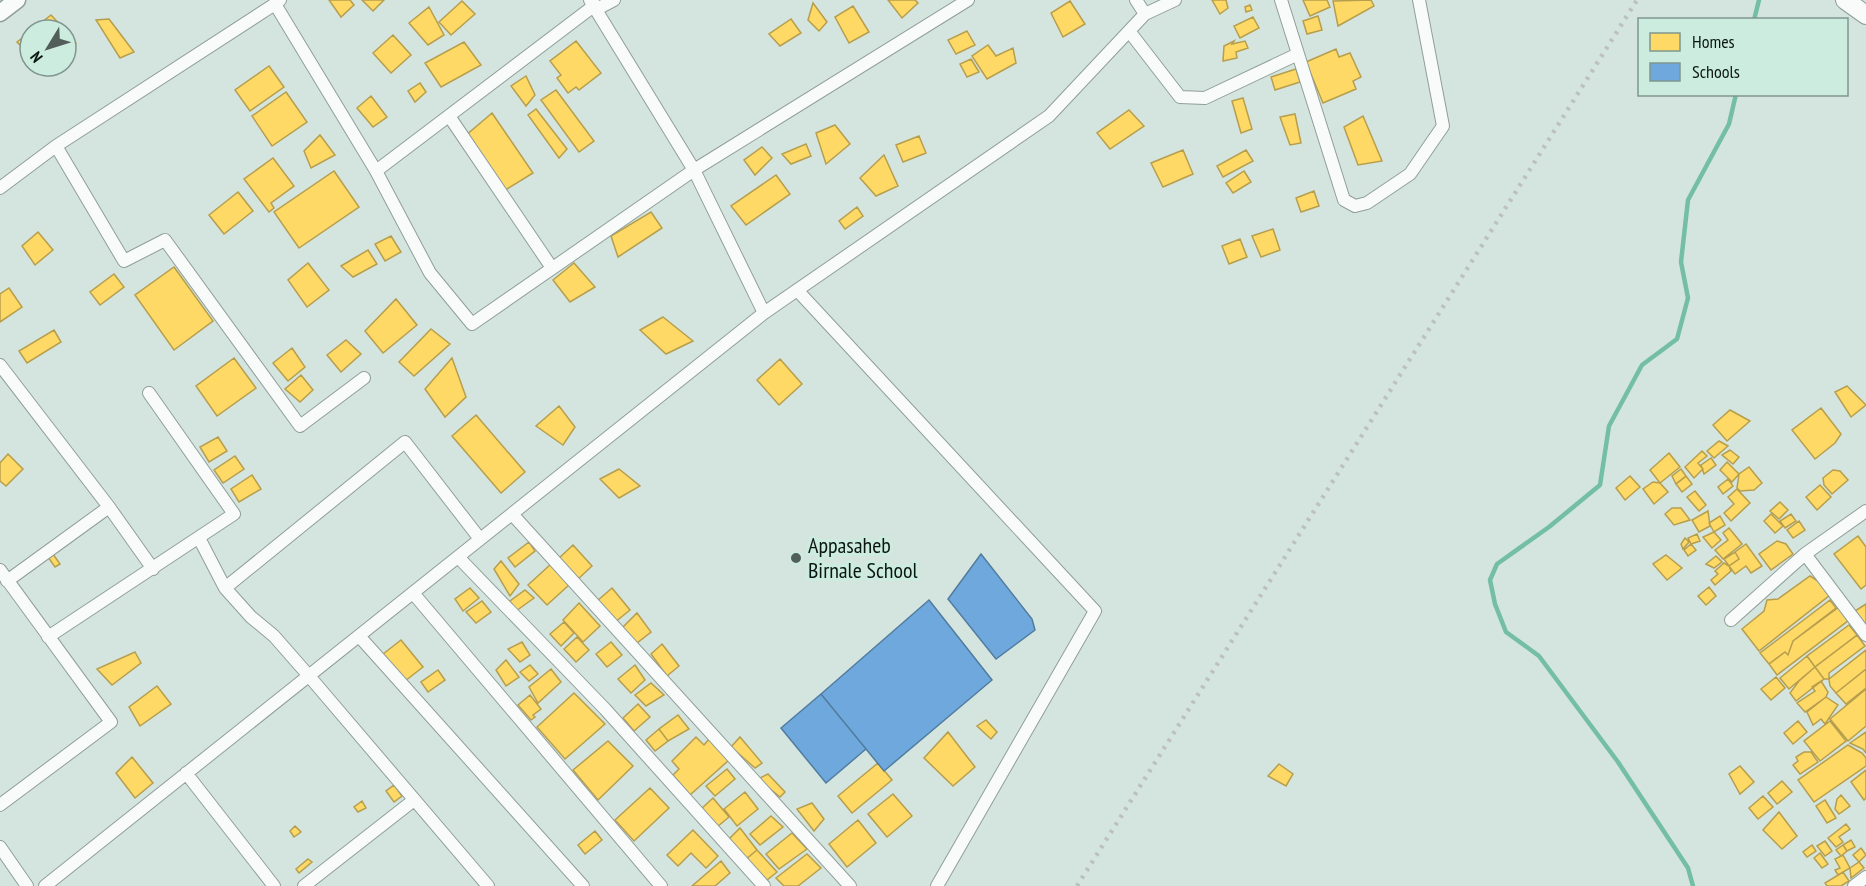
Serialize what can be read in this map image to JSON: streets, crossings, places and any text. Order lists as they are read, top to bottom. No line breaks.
{"places":["Appasaheb Birnale School"],"legend":["Homes","Schools"],"north":"bottom left"}
